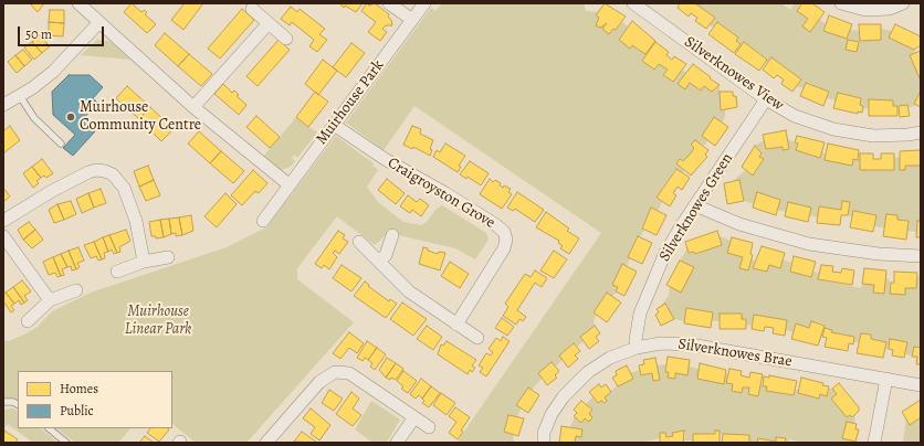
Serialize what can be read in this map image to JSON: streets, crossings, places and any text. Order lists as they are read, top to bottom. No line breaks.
{"streets":{"street":["Silverknowes View","Muirhouse Park","Craigroyston Grove","Silverknowes Green","Silverknowes Brae"]},"crossings":[["Silverknowes View","Silverknowes Green"],["Muirhouse Park","Craigroyston Grove"],["Silverknowes Green","Silverknowes Brae"]],"parks":["Muirhouse Linear Park"],"places":["Muirhouse Community Centre"],"legend":["Homes","Public"],"scale_bar":"50 m"}
